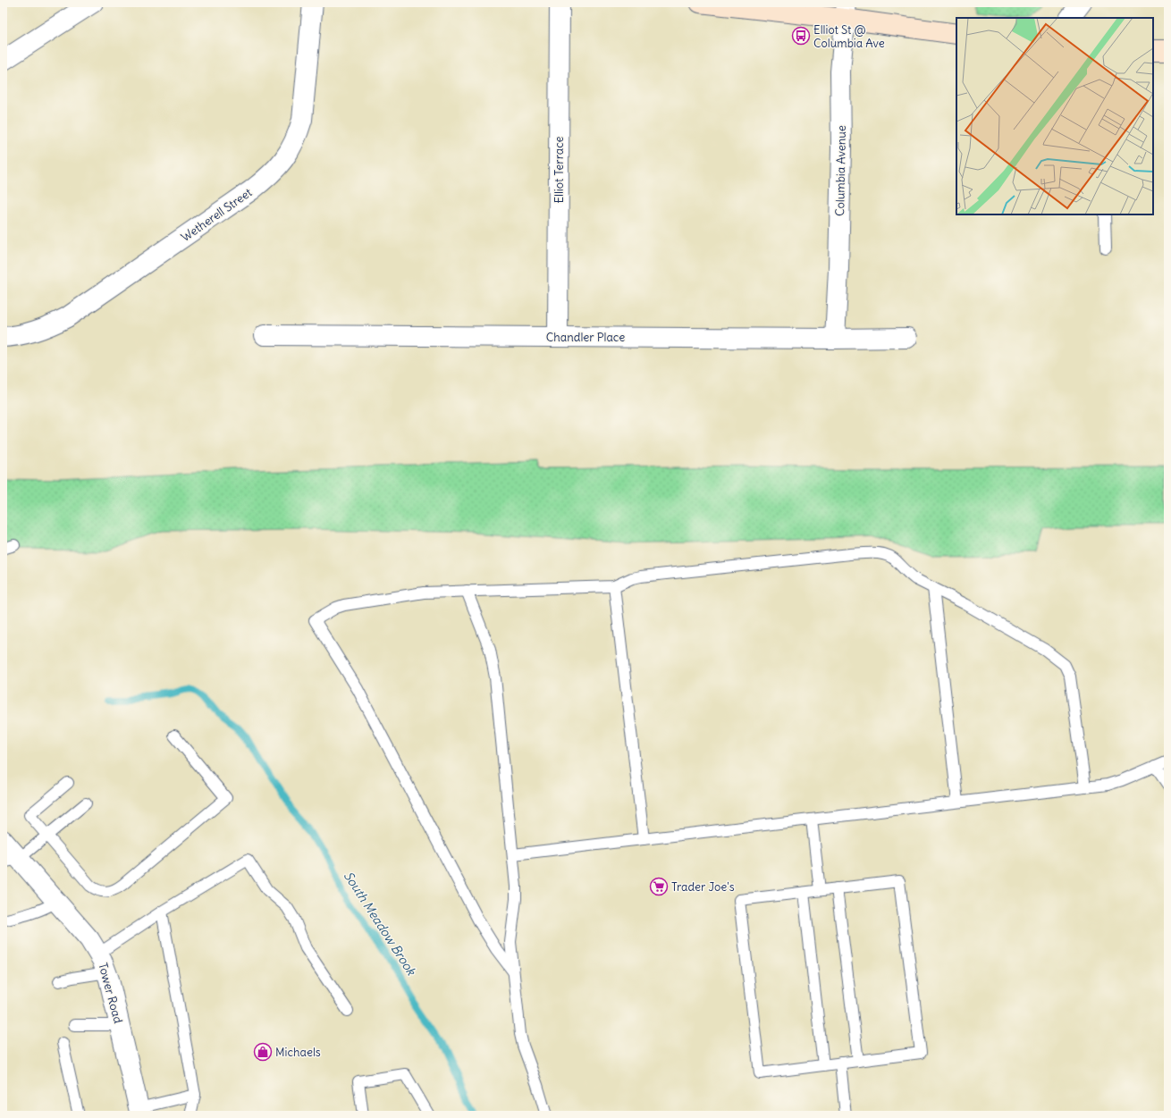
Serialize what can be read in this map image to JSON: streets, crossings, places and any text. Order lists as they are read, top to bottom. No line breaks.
{"streets":{"street":["Elliot Terrace","Columbia Avenue","Wetherell Street","Chandler Place","Tower Road"]},"crossings":[["Elliot Terrace","Chandler Place"],["Columbia Avenue","Chandler Place"]],"water":["South Meadow Brook"],"places":{"bus stop":["Elliot St @ Columbia Ave"],"supermarket":["Trader Joe's"],"shop":["Michaels"]}}
